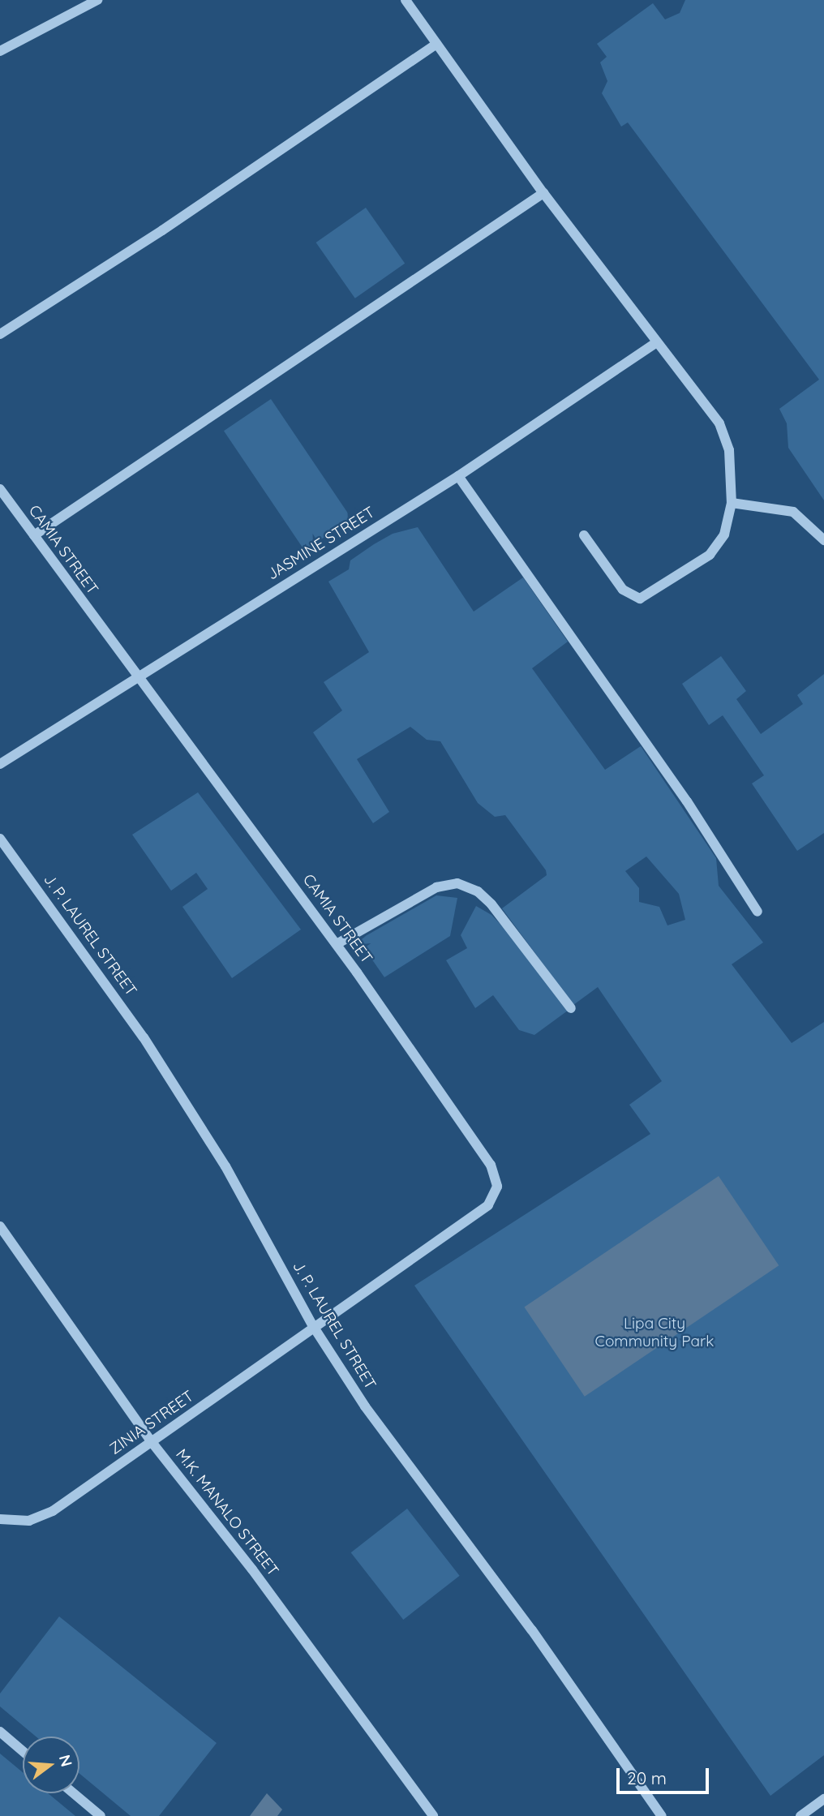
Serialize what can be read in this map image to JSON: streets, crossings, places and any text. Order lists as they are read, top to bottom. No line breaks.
{"streets":{"street":["JASMINE STREET","CAMIA STREET","J. P. LAUREL STREET","ZINIA STREET","M.K. MANALO STREET"]},"crossings":[["JASMINE STREET","CAMIA STREET"],["CAMIA STREET","J. P. LAUREL STREET"],["CAMIA STREET","ZINIA STREET"],["J. P. LAUREL STREET","ZINIA STREET"],["ZINIA STREET","M.K. MANALO STREET"]],"parks":["Lipa City Community Park"],"scale_bar":"20 m","north":"right"}
